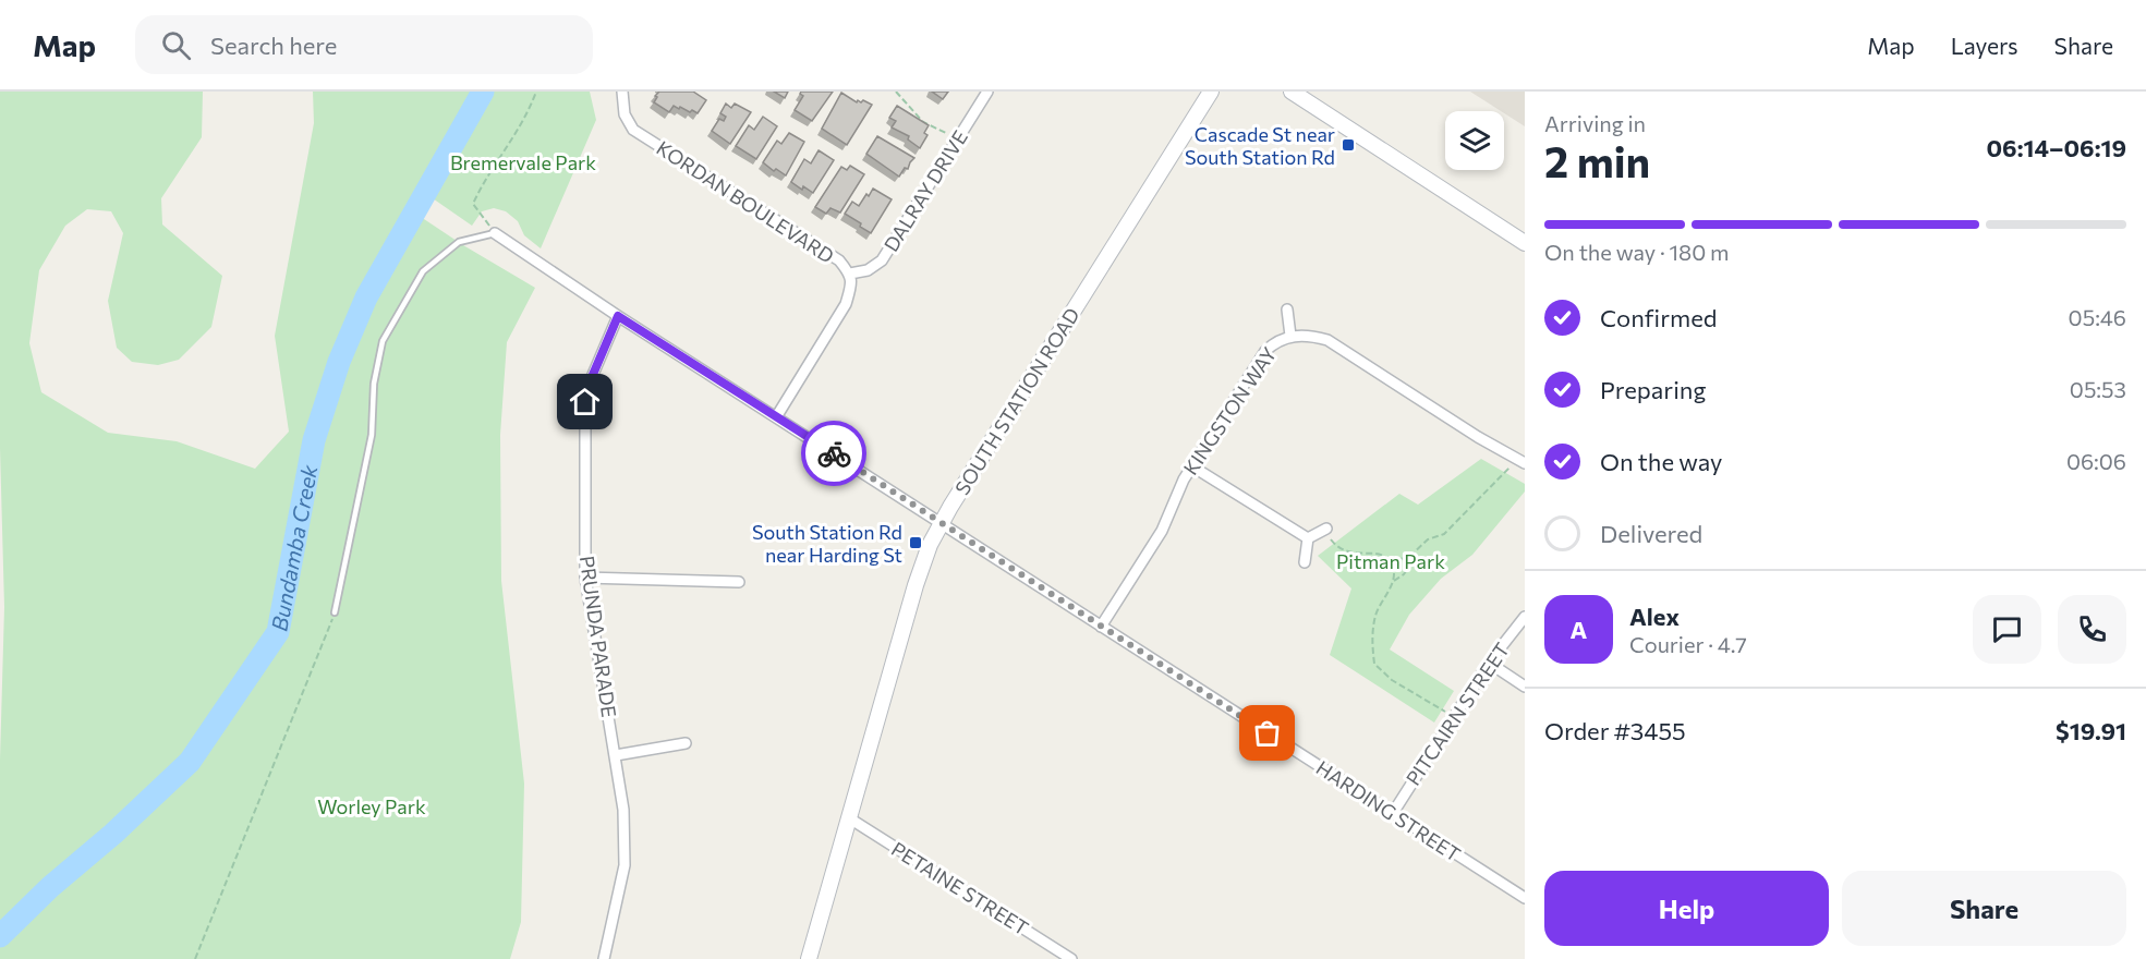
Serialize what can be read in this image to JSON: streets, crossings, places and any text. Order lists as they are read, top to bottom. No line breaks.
{"streets":{"main road":["SOUTH STATION ROAD"],"street":["DALRAY DRIVE","KORDAN BOULEVARD","KINGSTON WAY","PRUNDA PARADE","PITCAIRN STREET","HARDING STREET","PETAINE STREET"]},"crossings":[["DALRAY DRIVE","KORDAN BOULEVARD"],["KORDAN BOULEVARD","HARDING STREET"],["SOUTH STATION ROAD","HARDING STREET"],["SOUTH STATION ROAD","PETAINE STREET"],["KINGSTON WAY","HARDING STREET"],["PRUNDA PARADE","HARDING STREET"],["PITCAIRN STREET","HARDING STREET"]],"water":["Bundamba Creek"],"parks":["Bremervale Park","Pitman Park","Worley Park"],"places":{"transit":["Cascade St near South Station Rd","South Station Rd near Harding St"]},"page":{"header":"Map","search":"Search here","nav":["Map","Layers","Share"],"heading":["2 min","Arriving in","06:14–06:19"],"panel":["Alex","Courier · 4.7","Order #3455","$19.91"],"bar":"On the way · 180 m","list":[["Confirmed","05:46"],["Preparing","05:53"],["On the way","06:06"],"Delivered"],"round":"A","buttons":["Help","Share"]}}
